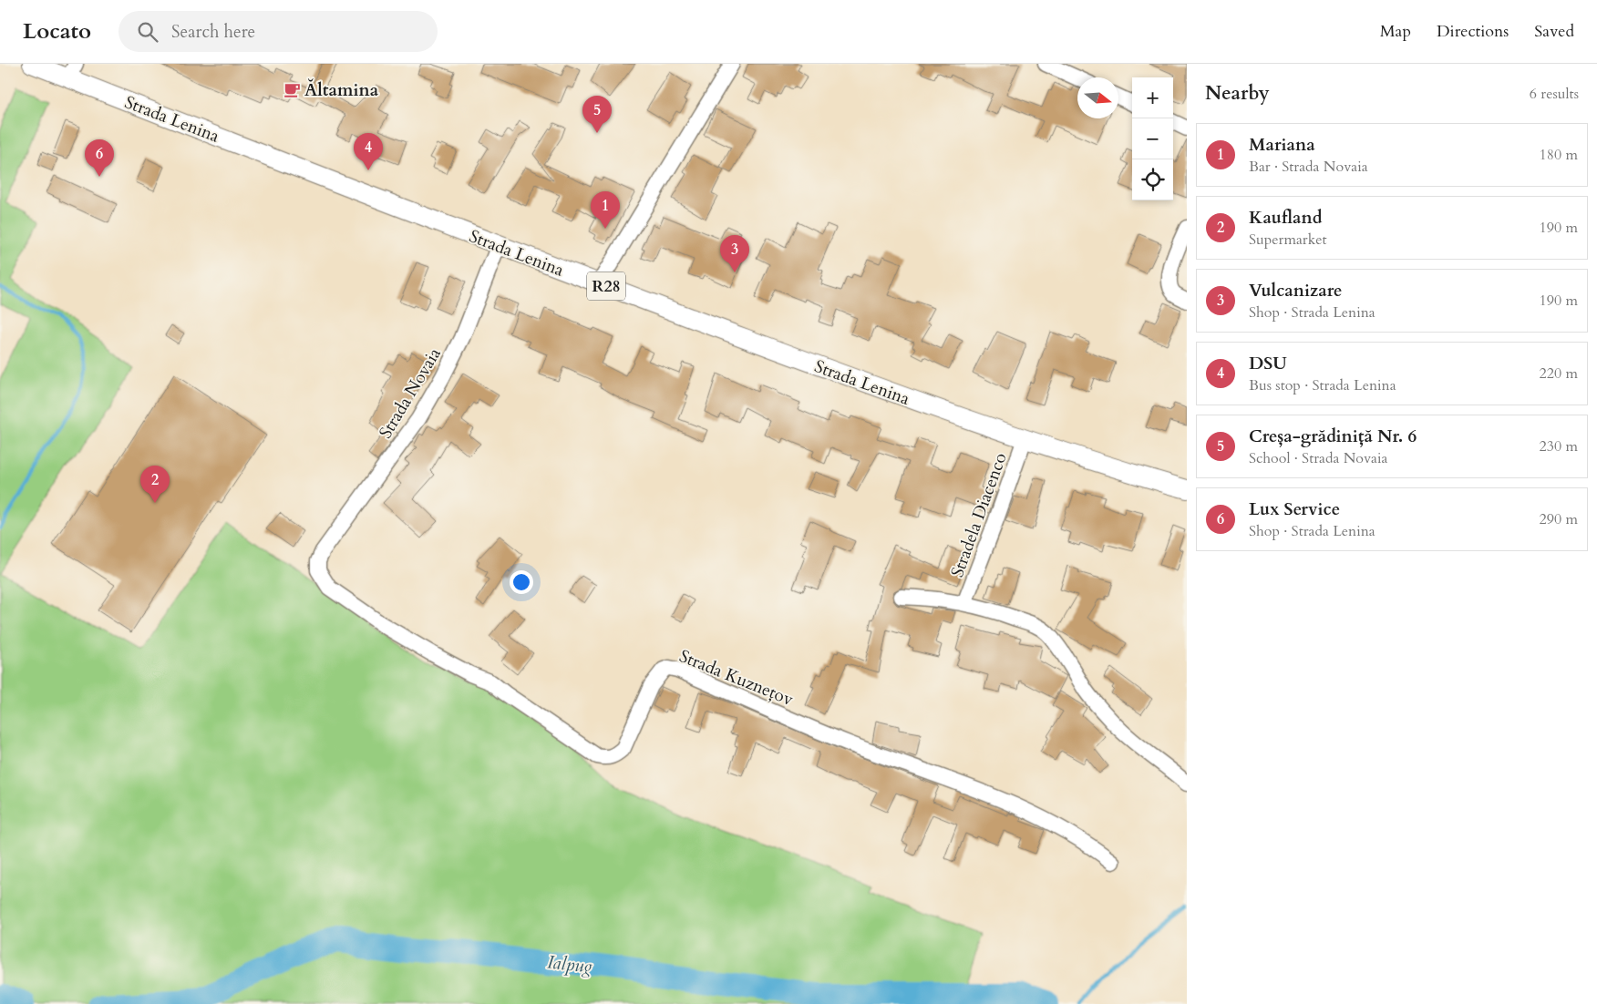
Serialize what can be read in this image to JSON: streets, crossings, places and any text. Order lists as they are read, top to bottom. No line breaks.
{"streets":{"main road":["Strada Lenina","R28"],"street":["Strada Novaia","Stradela Diacenco","Strada Kuznețov"]},"crossings":[["Strada Lenina","Strada Novaia"],["Strada Lenina","Stradela Diacenco"],["Strada Novaia","Strada Kuznețov"]],"water":["Ialpug"],"places":{"cafe":["Ăltamina"]},"north":"right","page":{"header":"Locato","search":"Search here","nav":["Map","Directions","Saved"],"heading":["Nearby","6 results"],"map_buttons":["+","−"],"pins":["5","4","6","1","3","2"],"list":[{"mark":"1","name":"Mariana","note":"Bar · Strada Novaia","value":"180 m"},{"mark":"2","name":"Kaufland","note":"Supermarket","value":"190 m"},{"mark":"3","name":"Vulcanizare","note":"Shop · Strada Lenina","value":"190 m"},{"mark":"4","name":"DSU","note":"Bus stop · Strada Lenina","value":"220 m"},{"mark":"5","name":"Creșa-grădiniță Nr. 6","note":"School · Strada Novaia","value":"230 m"},{"mark":"6","name":"Lux Service","note":"Shop · Strada Lenina","value":"290 m"}]}}
